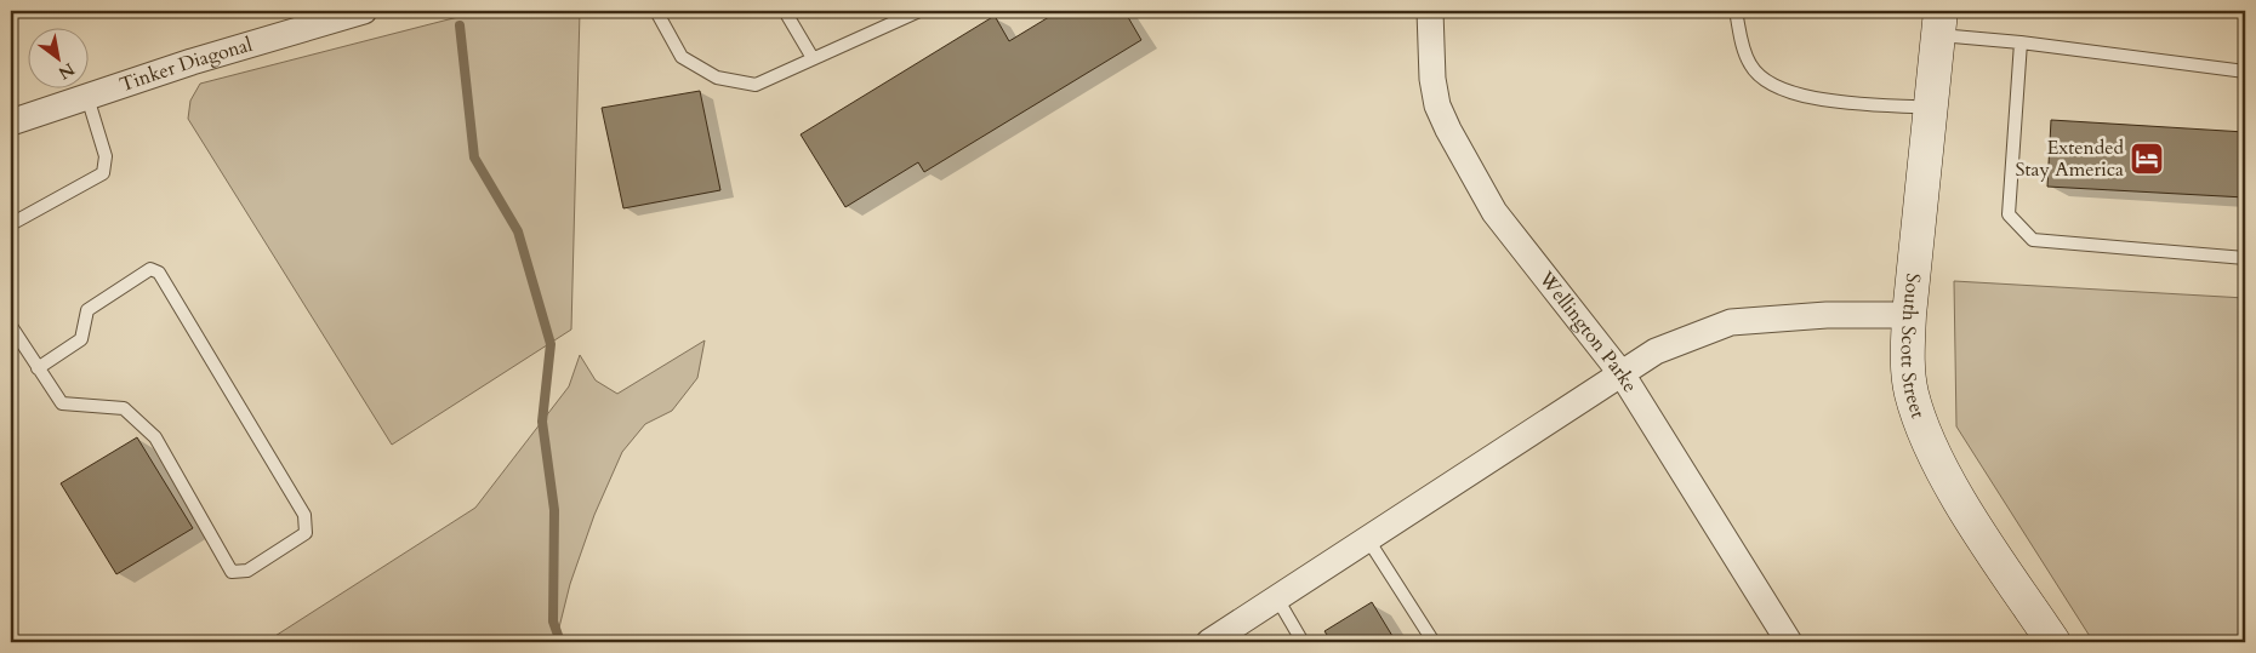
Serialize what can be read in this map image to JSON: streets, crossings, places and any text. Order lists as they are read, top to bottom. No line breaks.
{"streets":{"street":["Tinker Diagonal","Wellington Parke","South Scott Street"]},"places":{"hotel":["Extended Stay America"]},"north":"bottom right"}
